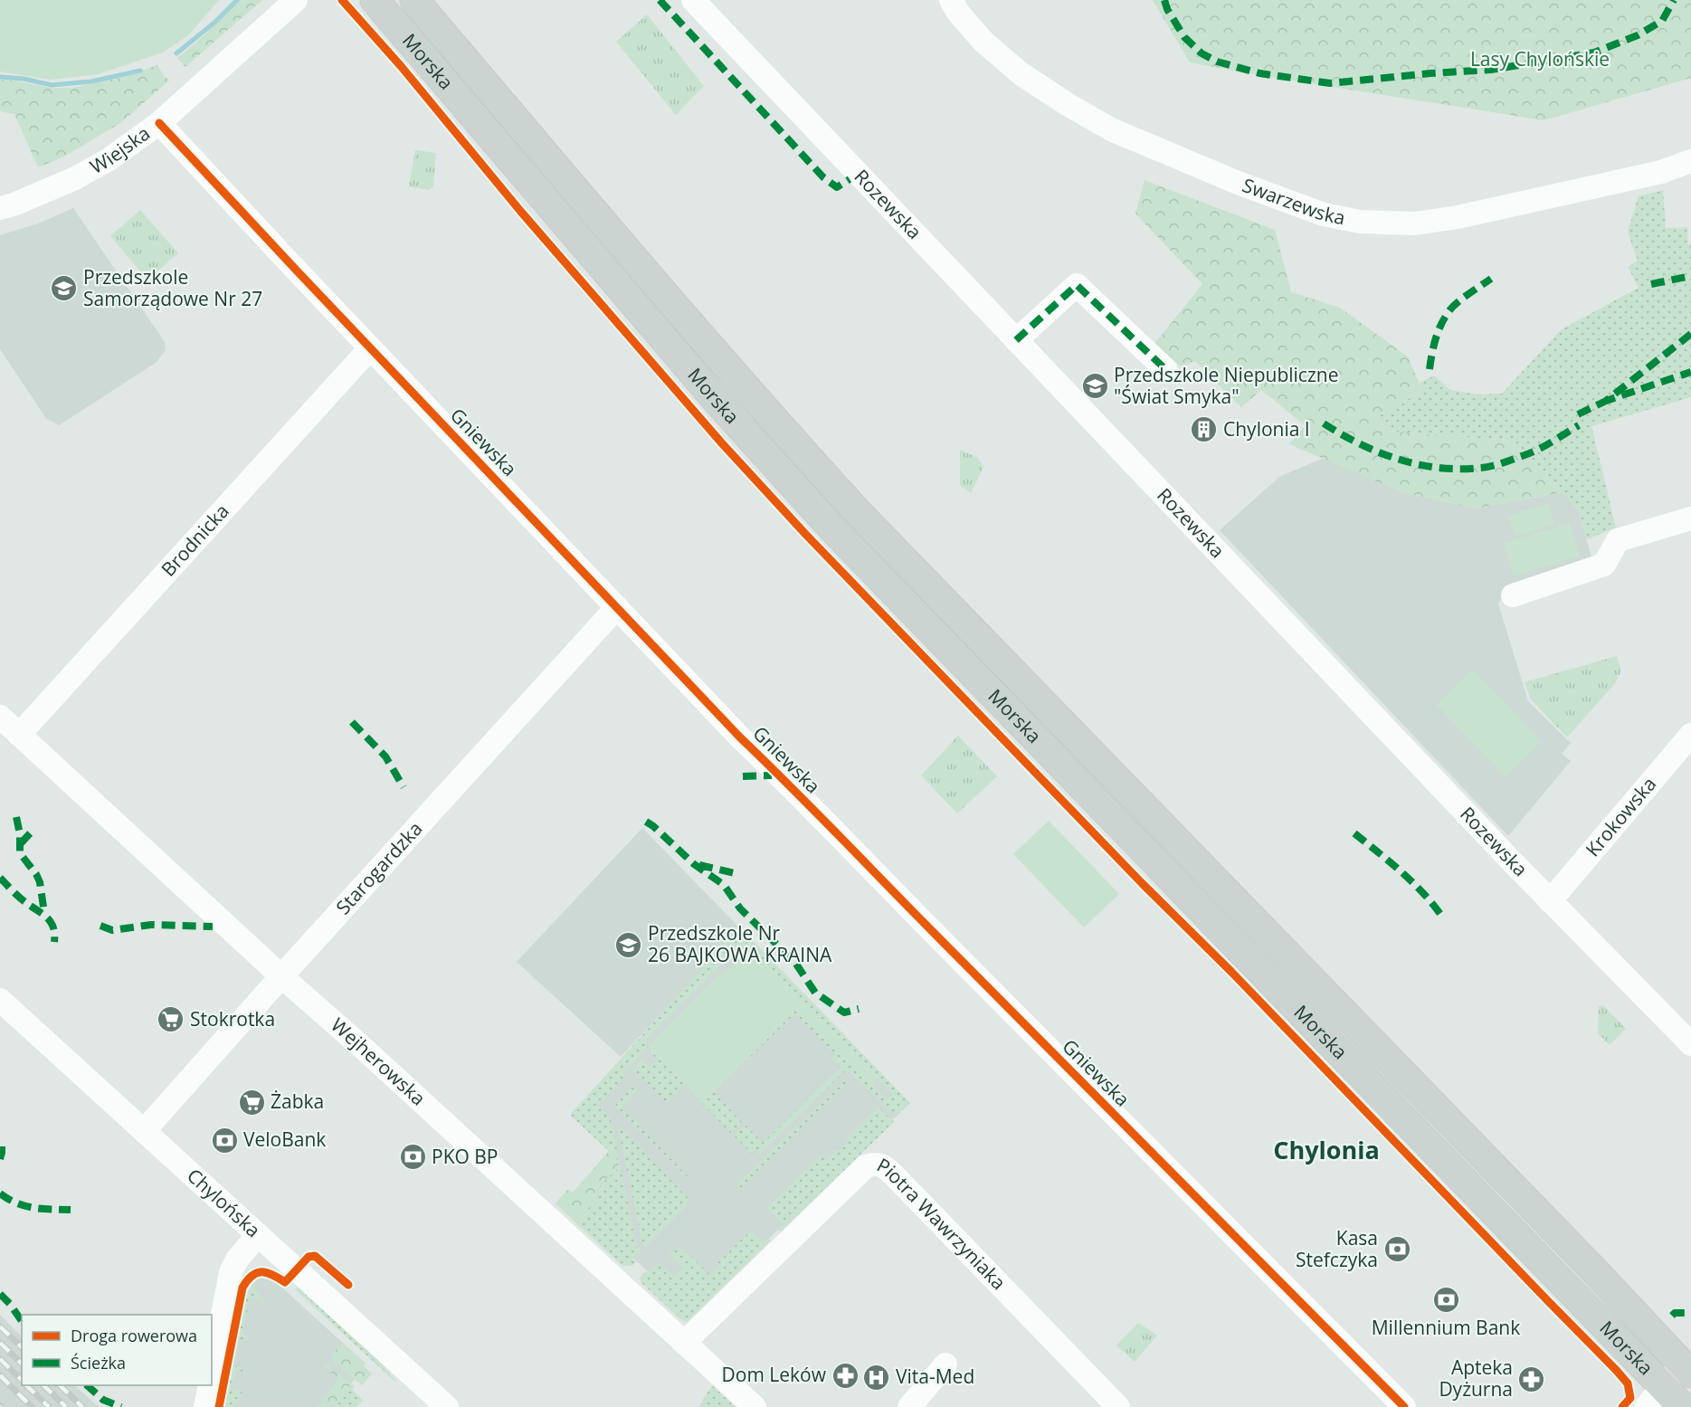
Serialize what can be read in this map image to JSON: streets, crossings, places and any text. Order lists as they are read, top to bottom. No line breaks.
{"streets":{"main road":["Morska"],"street":["Wiejska","Swarzewska","Rozewska","Gniewska","Brodnicka","Krokowska","Starogardzka","Wejherowska","Chylońska","Piotra Wawrzyniaka"]},"crossings":[["Wiejska","Gniewska"],["Rozewska","Krokowska"],["Gniewska","Brodnicka"],["Gniewska","Starogardzka"],["Brodnicka","Wejherowska"],["Starogardzka","Wejherowska"],["Starogardzka","Chylońska"],["Wejherowska","Piotra Wawrzyniaka"]],"districts":["Chylonia"],"parks":["Lasy Chylońskie"],"places":{"school or university":["Przedszkole Samorządowe Nr 27","Przedszkole Niepubliczne \"Świat Smyka\"","Przedszkole Nr 26 BAJKOWA KRAINA"],"building":["Chylonia I"],"supermarket":["Stokrotka","Żabka"],"bank":["VeloBank","PKO BP","Kasa Stefczyka","Millennium Bank"],"pharmacy":["Dom Leków","Apteka Dyżurna"],"hospital":["Vita-Med"]},"legend":["Droga rowerowa","Ścieżka"]}
